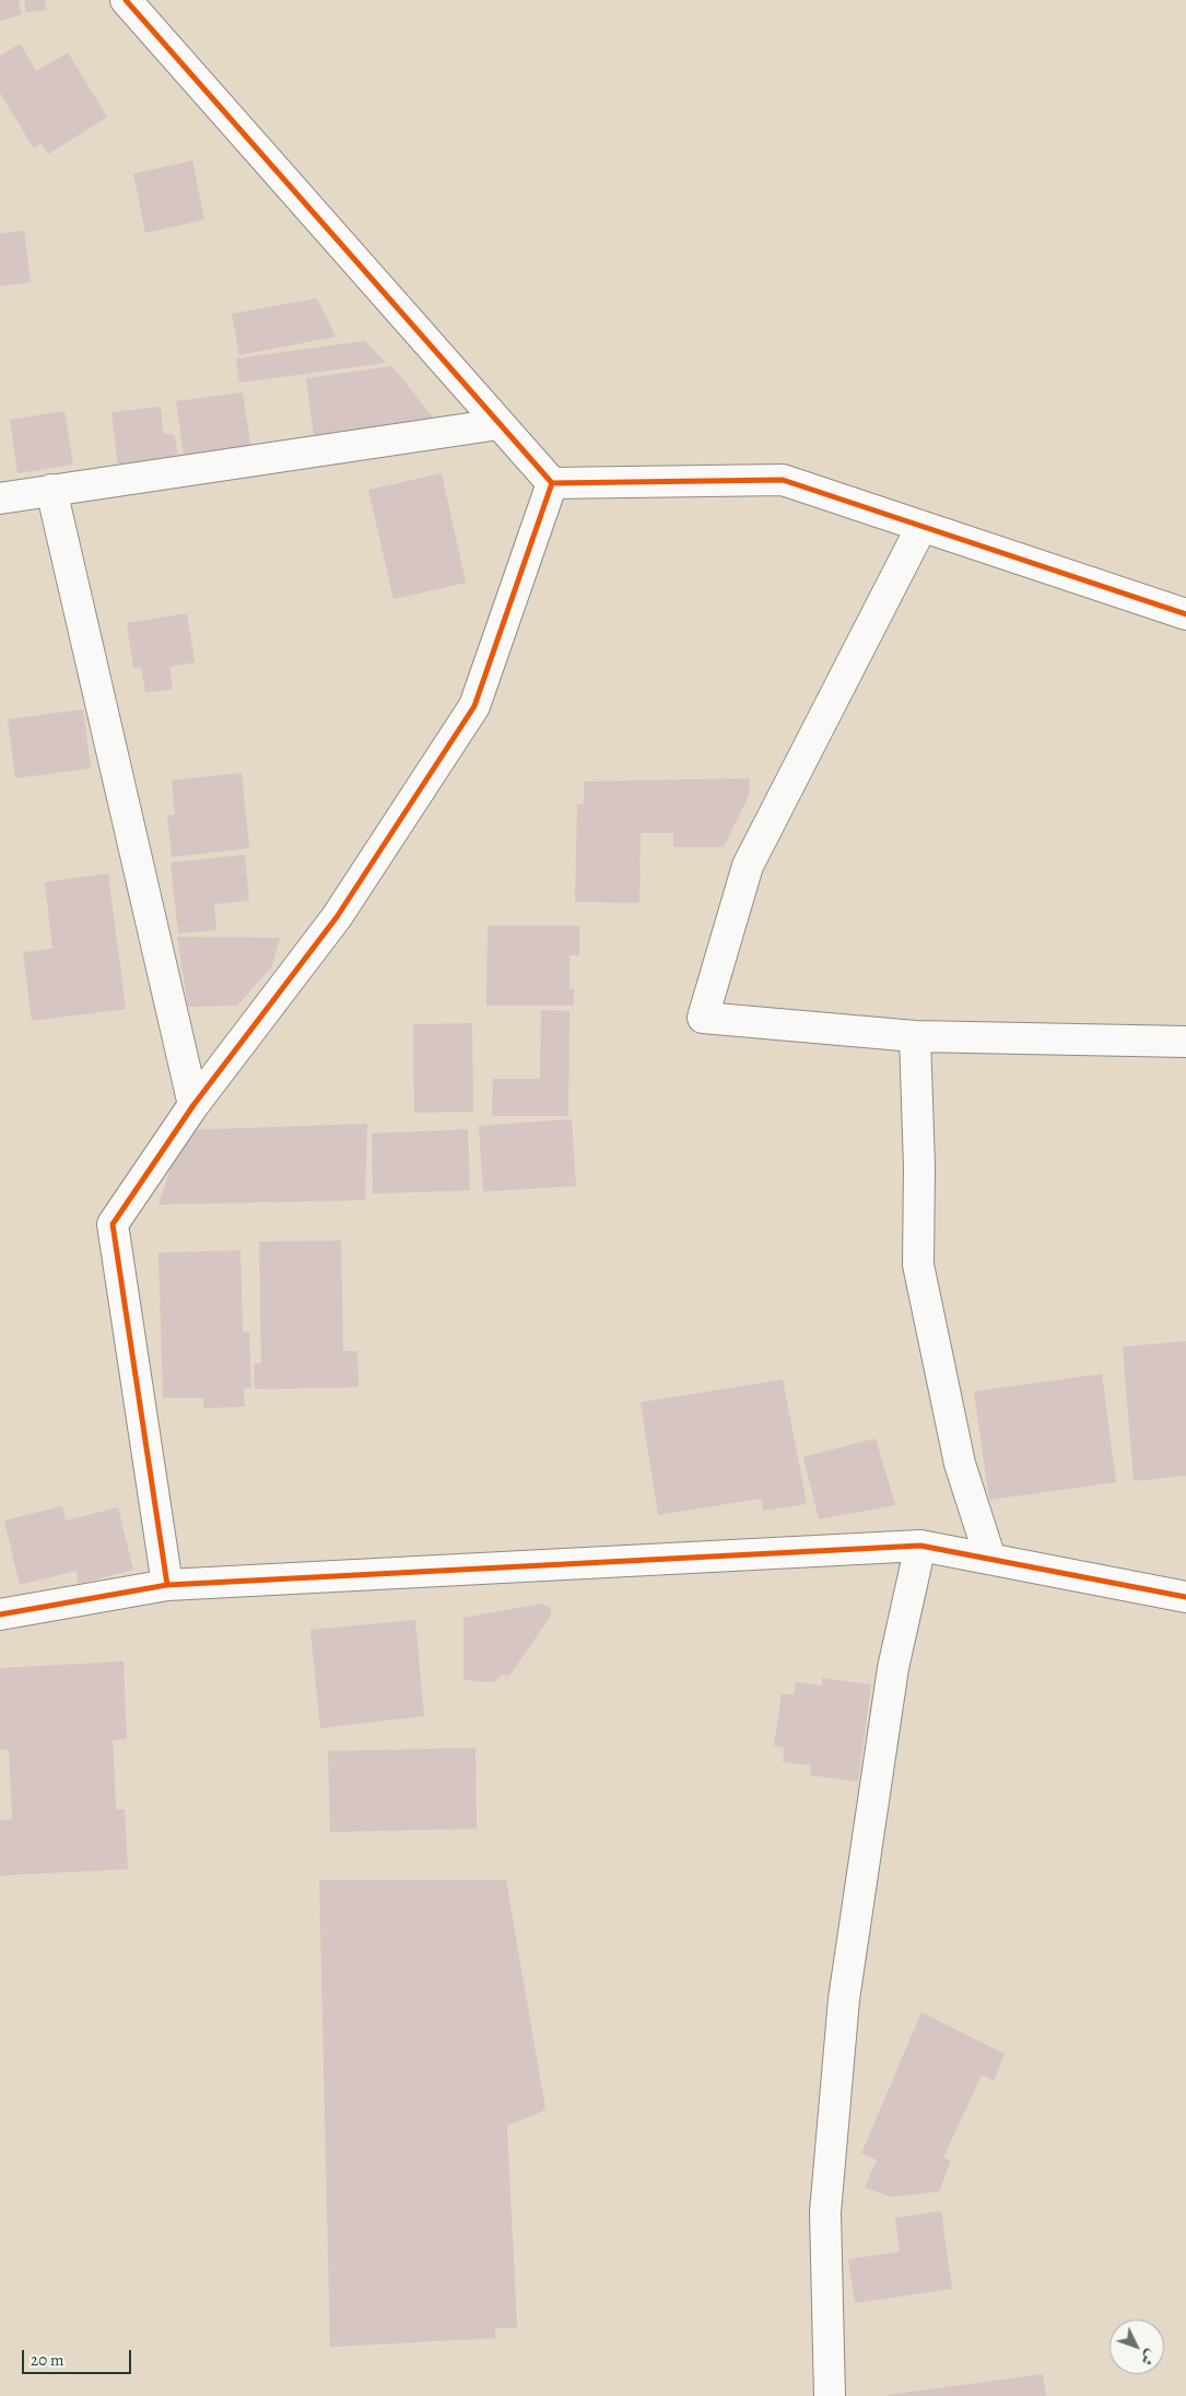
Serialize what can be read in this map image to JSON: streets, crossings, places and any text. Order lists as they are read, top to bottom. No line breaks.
{"scale_bar":"20 m","north":"bottom right"}
